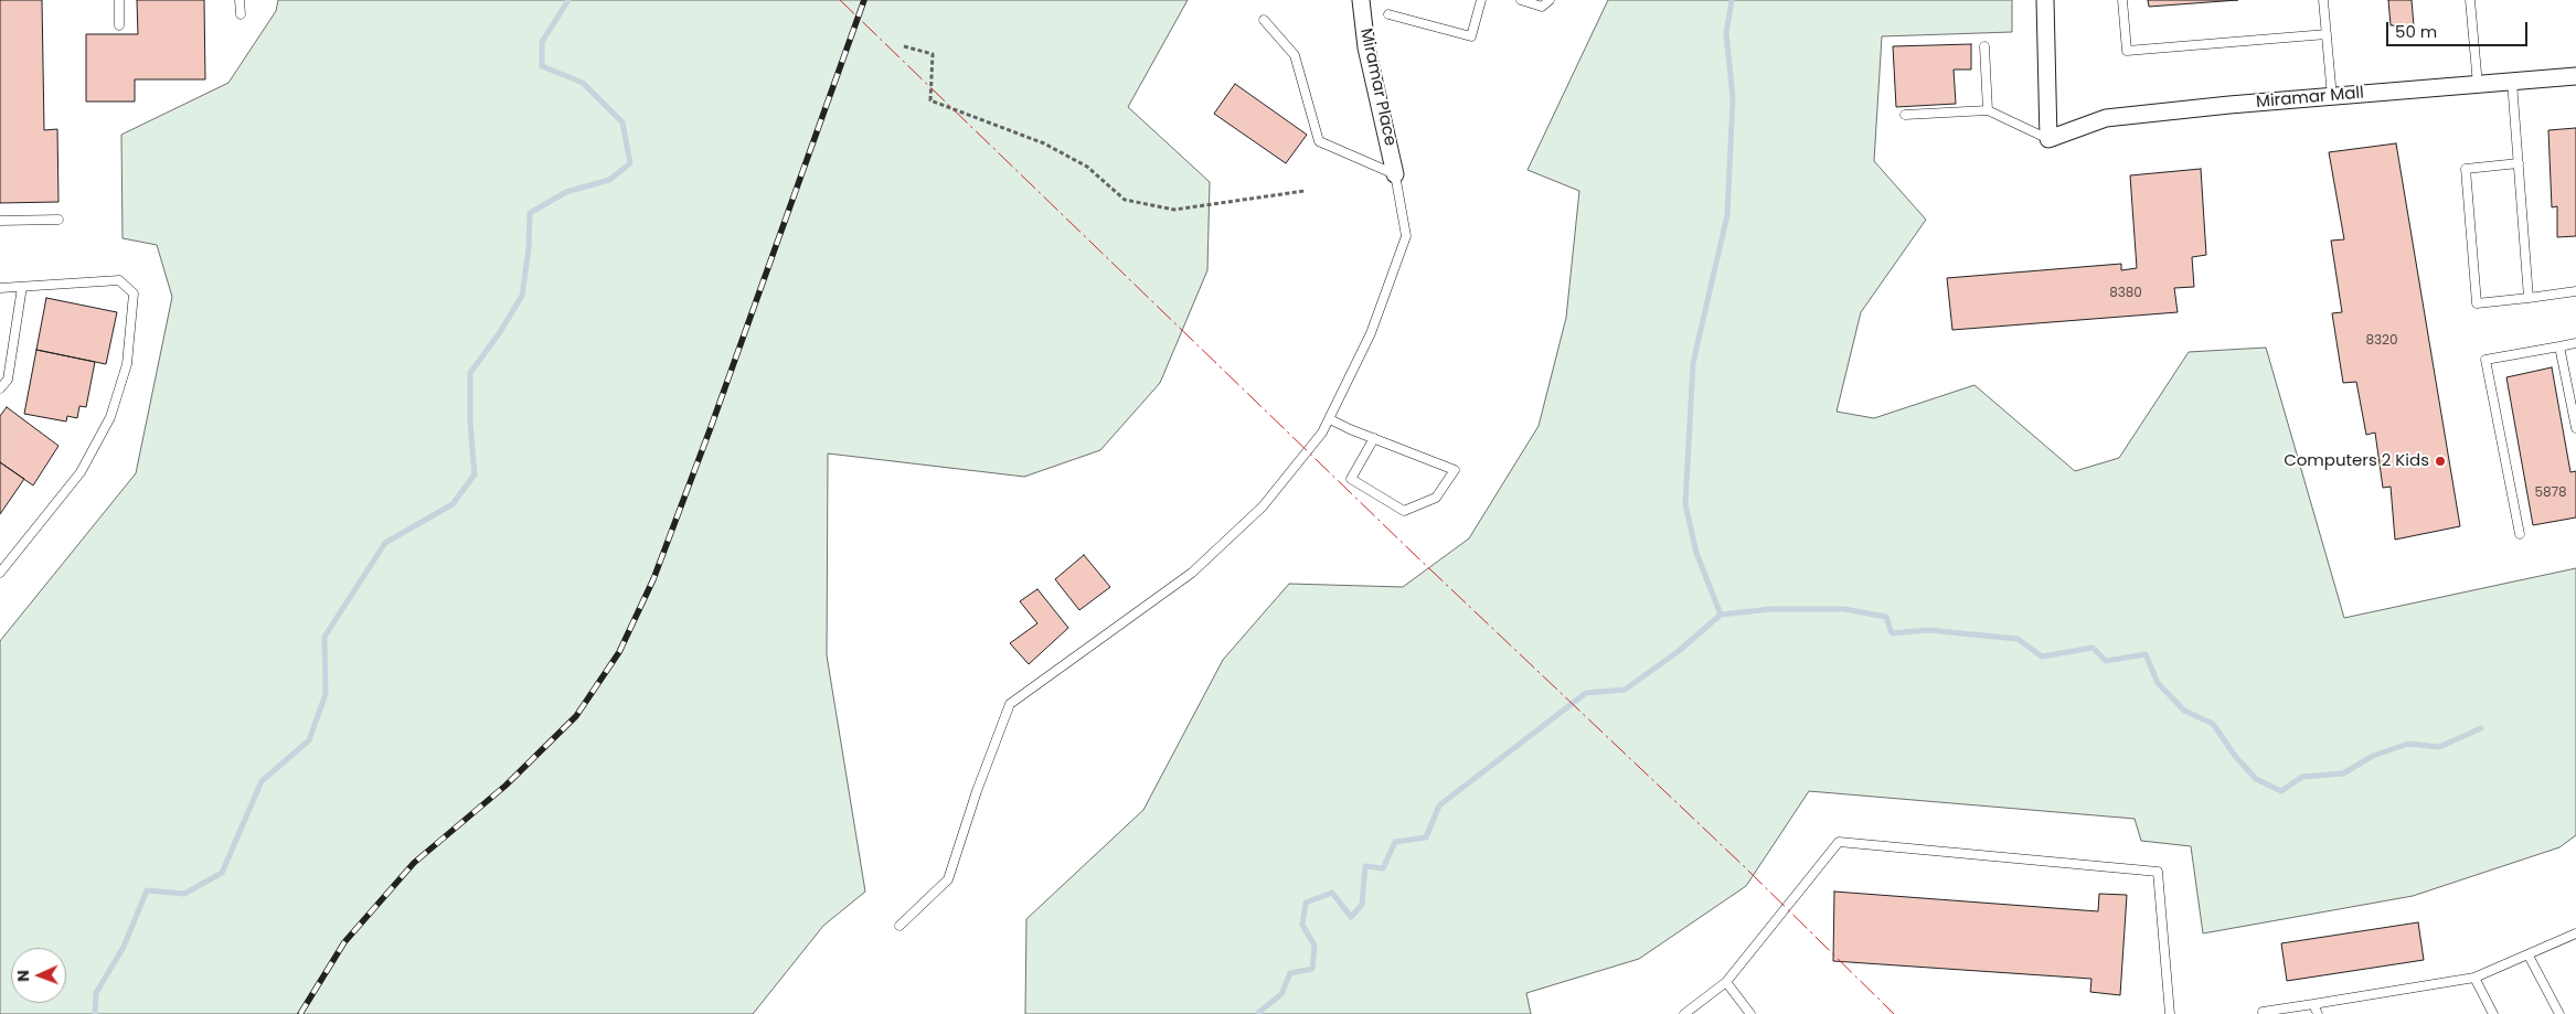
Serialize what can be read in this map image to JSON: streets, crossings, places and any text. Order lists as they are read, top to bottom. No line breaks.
{"streets":{"street":["Miramar Place","Miramar Mall"]},"places":["Computers 2 Kids"],"house_numbers":["8380","8320","5878"],"scale_bar":"50 m","north":"left"}
